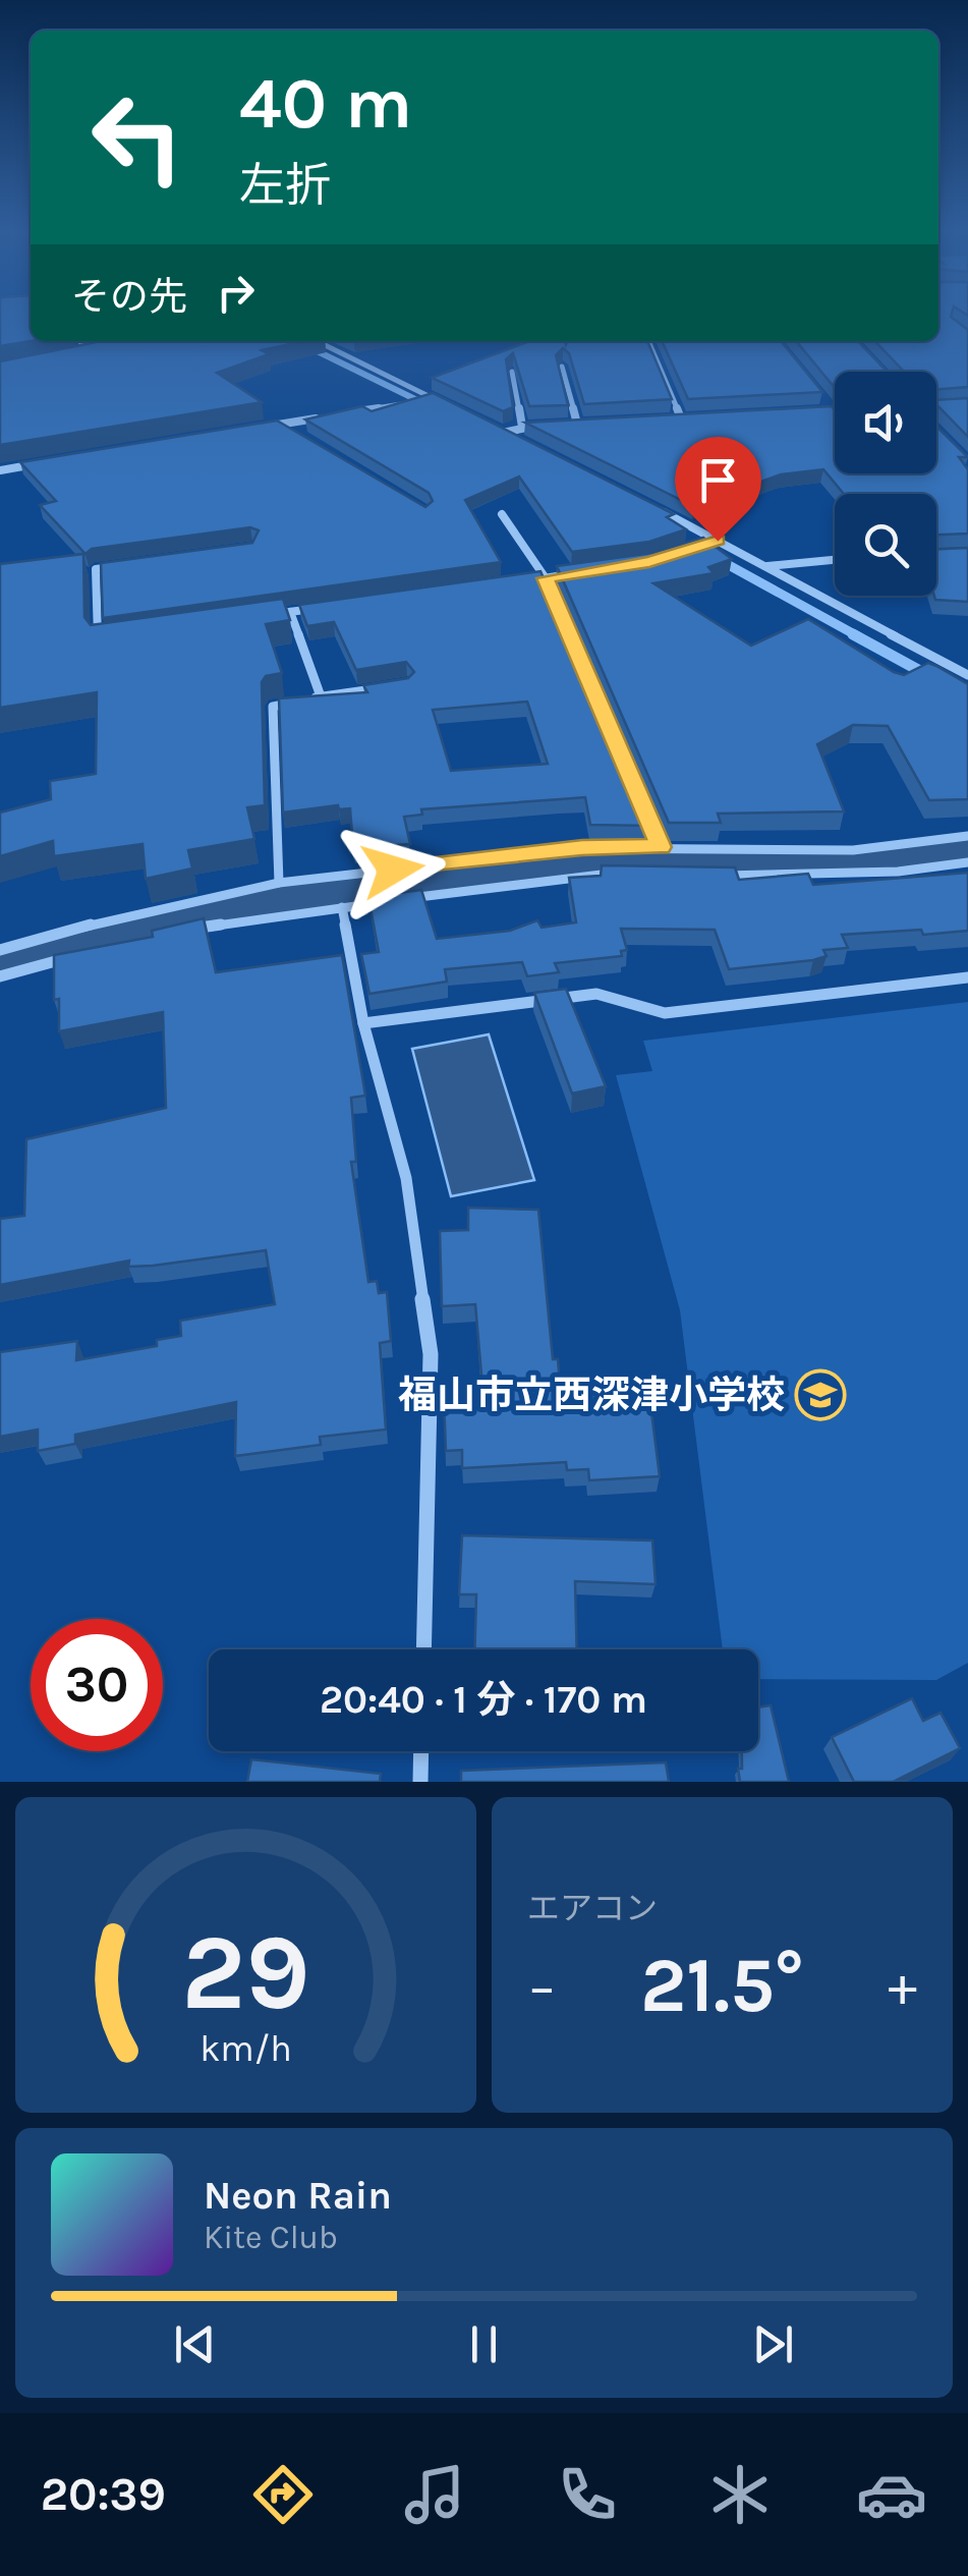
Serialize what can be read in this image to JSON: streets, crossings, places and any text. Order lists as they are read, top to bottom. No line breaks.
{"places":{"school or university":["福山市立西深津小学校"]},"page":{"turn":["40 m","左折"],"then":"その先","limit":"30","trip":"20:40 · 1 分 · 170 m","tile":"エアコン","heat":["−","21.5°","+"],"song":["Neon Rain","Kite Club"],"tabs":"20:39","gauge":["29","km/h"]}}
